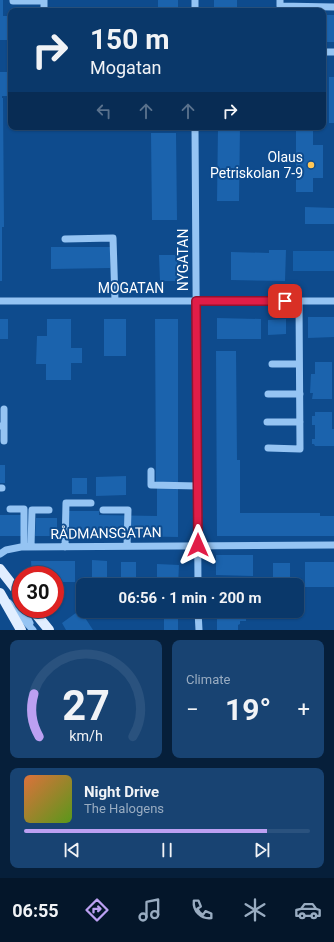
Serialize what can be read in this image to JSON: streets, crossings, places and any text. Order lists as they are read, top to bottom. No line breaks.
{"streets":{"street":["NYGATAN","MOGATAN","RÅDMANSGATAN"]},"crossings":[["NYGATAN","MOGATAN"],["NYGATAN","RÅDMANSGATAN"]],"places":["Olaus Petriskolan 7-9"],"page":{"turn":["150 m","Mogatan"],"limit":"30","trip":"06:56 · 1 min · 200 m","tile":"Climate","heat":["−","19°","+"],"song":["Night Drive","The Halogens"],"tabs":"06:55","gauge":["27","km/h"]}}
